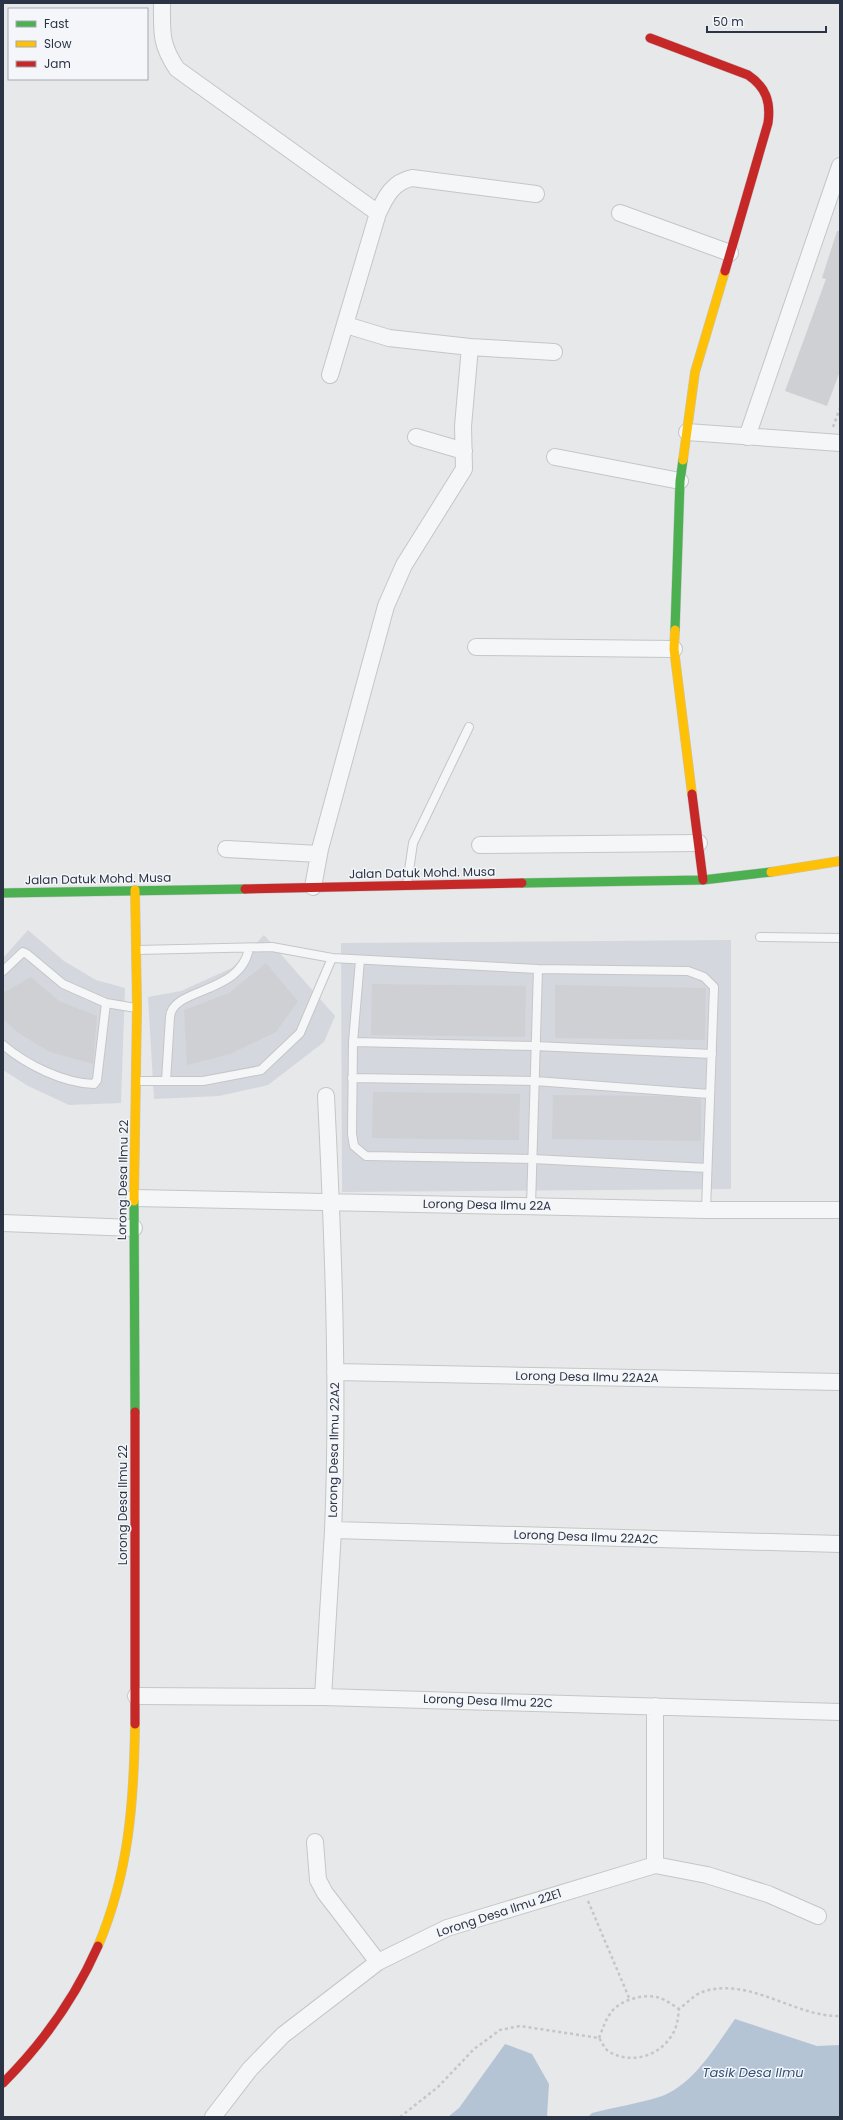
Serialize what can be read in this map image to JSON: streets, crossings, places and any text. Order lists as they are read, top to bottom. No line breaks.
{"streets":{"street":["Jalan Datuk Mohd. Musa","Lorong Desa Ilmu 22","Lorong Desa Ilmu 22A","Lorong Desa Ilmu 22A2A","Lorong Desa Ilmu 22A2","Lorong Desa Ilmu 22A2C","Lorong Desa Ilmu 22C","Lorong Desa Ilmu 22E1"]},"crossings":[["Jalan Datuk Mohd. Musa","Lorong Desa Ilmu 22"],["Lorong Desa Ilmu 22","Lorong Desa Ilmu 22A"],["Lorong Desa Ilmu 22","Lorong Desa Ilmu 22C"],["Lorong Desa Ilmu 22A","Lorong Desa Ilmu 22A2"],["Lorong Desa Ilmu 22A2A","Lorong Desa Ilmu 22A2"],["Lorong Desa Ilmu 22A2","Lorong Desa Ilmu 22A2C"],["Lorong Desa Ilmu 22A2","Lorong Desa Ilmu 22C"]],"water":["Tasik Desa Ilmu"],"legend":["Fast","Slow","Jam"],"scale_bar":"50 m"}
